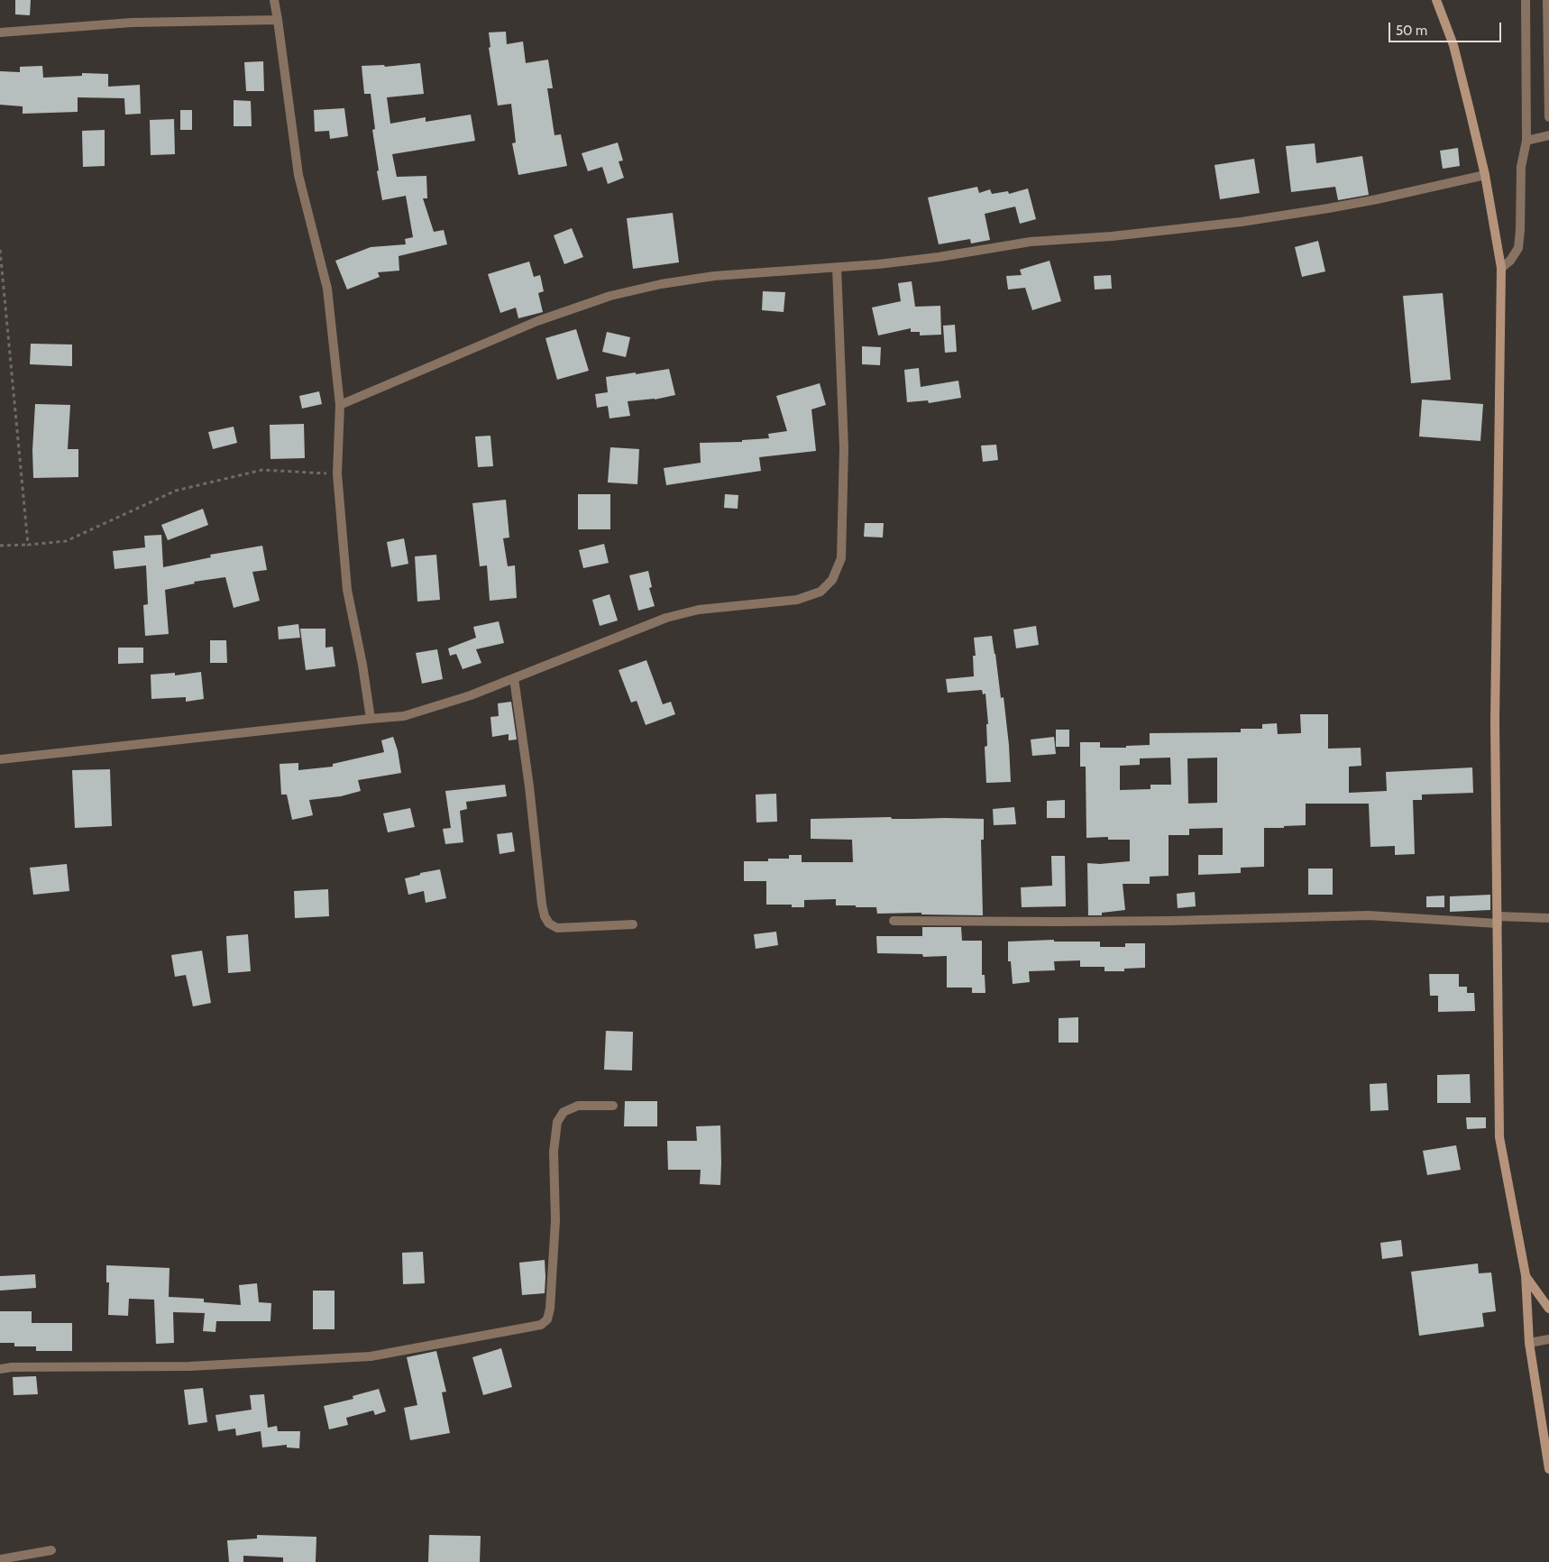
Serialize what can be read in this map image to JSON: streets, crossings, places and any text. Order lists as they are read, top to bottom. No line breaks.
{"scale_bar":"50 m"}
